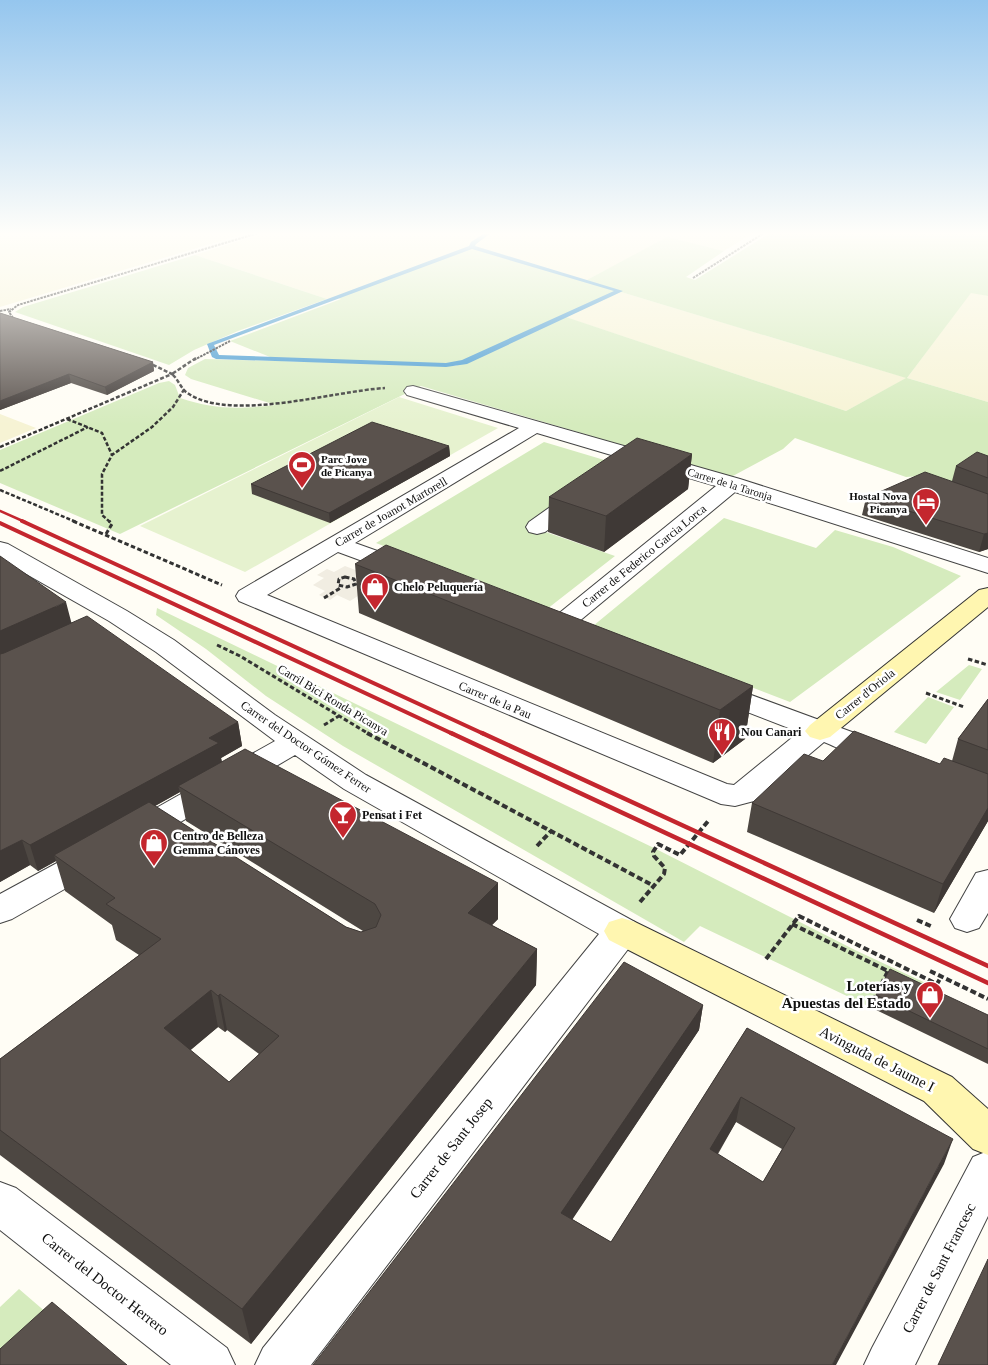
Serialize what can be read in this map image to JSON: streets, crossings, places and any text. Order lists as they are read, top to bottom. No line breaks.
{"streets":{"street":["Carrer de la Taronja","Carrer de Joanot Martorell","Carrer de Federico Garcia Lorca","Carrer d'Oriola","Carrer de la Pau","Carrer del Doctor Gómez Ferrer","Avinguda de Jaume I","Carrer de Sant Josep","Carrer de Sant Francesc","Carrer del Doctor Herrero"],"path":["Carril Bici Ronda Picanya"]},"crossings":[["Carrer de la Taronja","Carrer de Joanot Martorell"],["Carrer de la Taronja","Carrer de Federico Garcia Lorca"],["Carrer de Joanot Martorell","Carrer de la Pau"],["Carrer d'Oriola","Carrer de la Pau"],["Carrer del Doctor Gómez Ferrer","Avinguda de Jaume I"],["Carrer del Doctor Gómez Ferrer","Carrer de Sant Josep"],["Avinguda de Jaume I","Carrer de Sant Josep"]],"places":{"sports":["Parc Jove de Picanya"],"hotel":["Hostal Nova Picanya"],"shop":["Chelo Peluquería","Centro de Belleza Gemma Cánoves","Loterías y Apuestas del Estado"],"restaurant":["Nou Canari"],"bar":["Pensat i Fet"]}}
